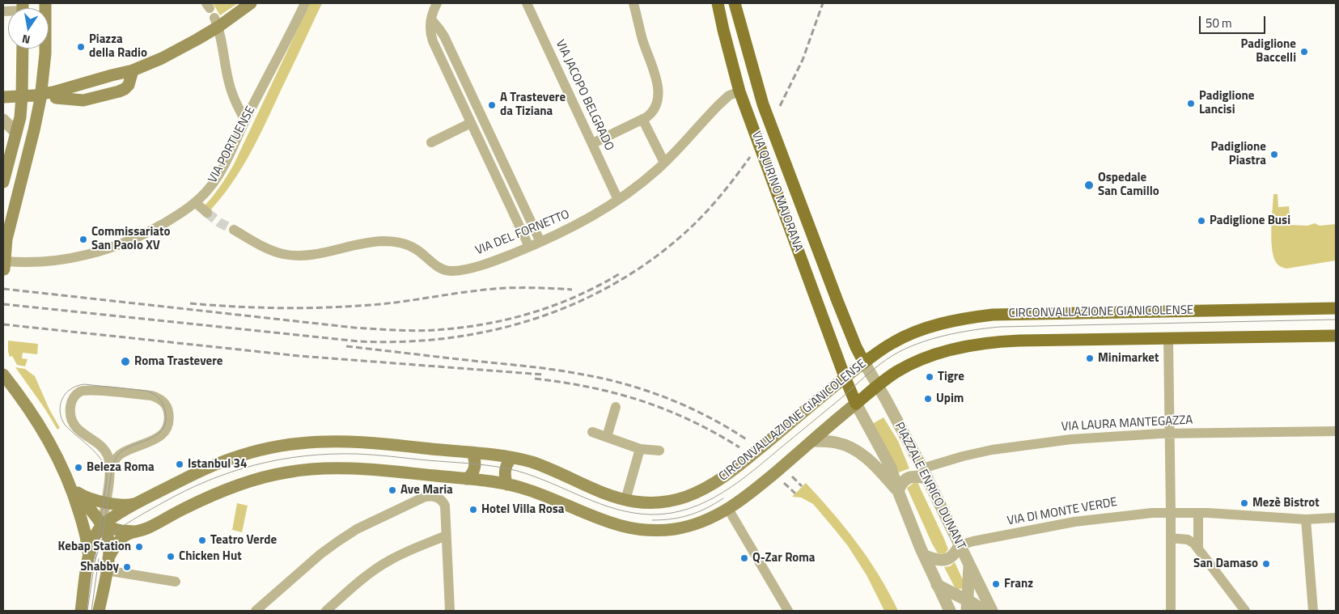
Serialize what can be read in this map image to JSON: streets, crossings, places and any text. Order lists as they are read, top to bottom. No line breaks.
{"streets":{"main road":["VIA QUIRINO MAJORANA","CIRCONVALLAZIONE GIANICOLENSE"],"street":["VIA JACOPO BELGRADO","VIA PORTUENSE","VIA DEL FORNETTO","VIA LAURA MANTEGAZZA","PIAZZALE ENRICO DUNANT","VIA DI MONTE VERDE"]},"crossings":[["VIA JACOPO BELGRADO","VIA DEL FORNETTO"],["VIA QUIRINO MAJORANA","VIA DEL FORNETTO"],["VIA QUIRINO MAJORANA","CIRCONVALLAZIONE GIANICOLENSE"],["VIA QUIRINO MAJORANA","PIAZZALE ENRICO DUNANT"],["CIRCONVALLAZIONE GIANICOLENSE","PIAZZALE ENRICO DUNANT"],["VIA LAURA MANTEGAZZA","PIAZZALE ENRICO DUNANT"],["PIAZZALE ENRICO DUNANT","VIA DI MONTE VERDE"]],"places":["Piazza della Radio","Padiglione Baccelli","Padiglione Lancisi","A Trastevere da Tiziana","Padiglione Piastra","Ospedale San Camillo","Padiglione Busi","Commissariato San Paolo XV","Minimarket","Roma Trastevere","Tigre","Upim","Istanbul 34","Beleza Roma","Ave Maria","Mezè Bistrot","Hotel Villa Rosa","Teatro Verde","Kebap Station","Chicken Hut","Q-Zar Roma","San Damaso","Shabby","Franz"],"scale_bar":"50 m","north":"bottom"}
